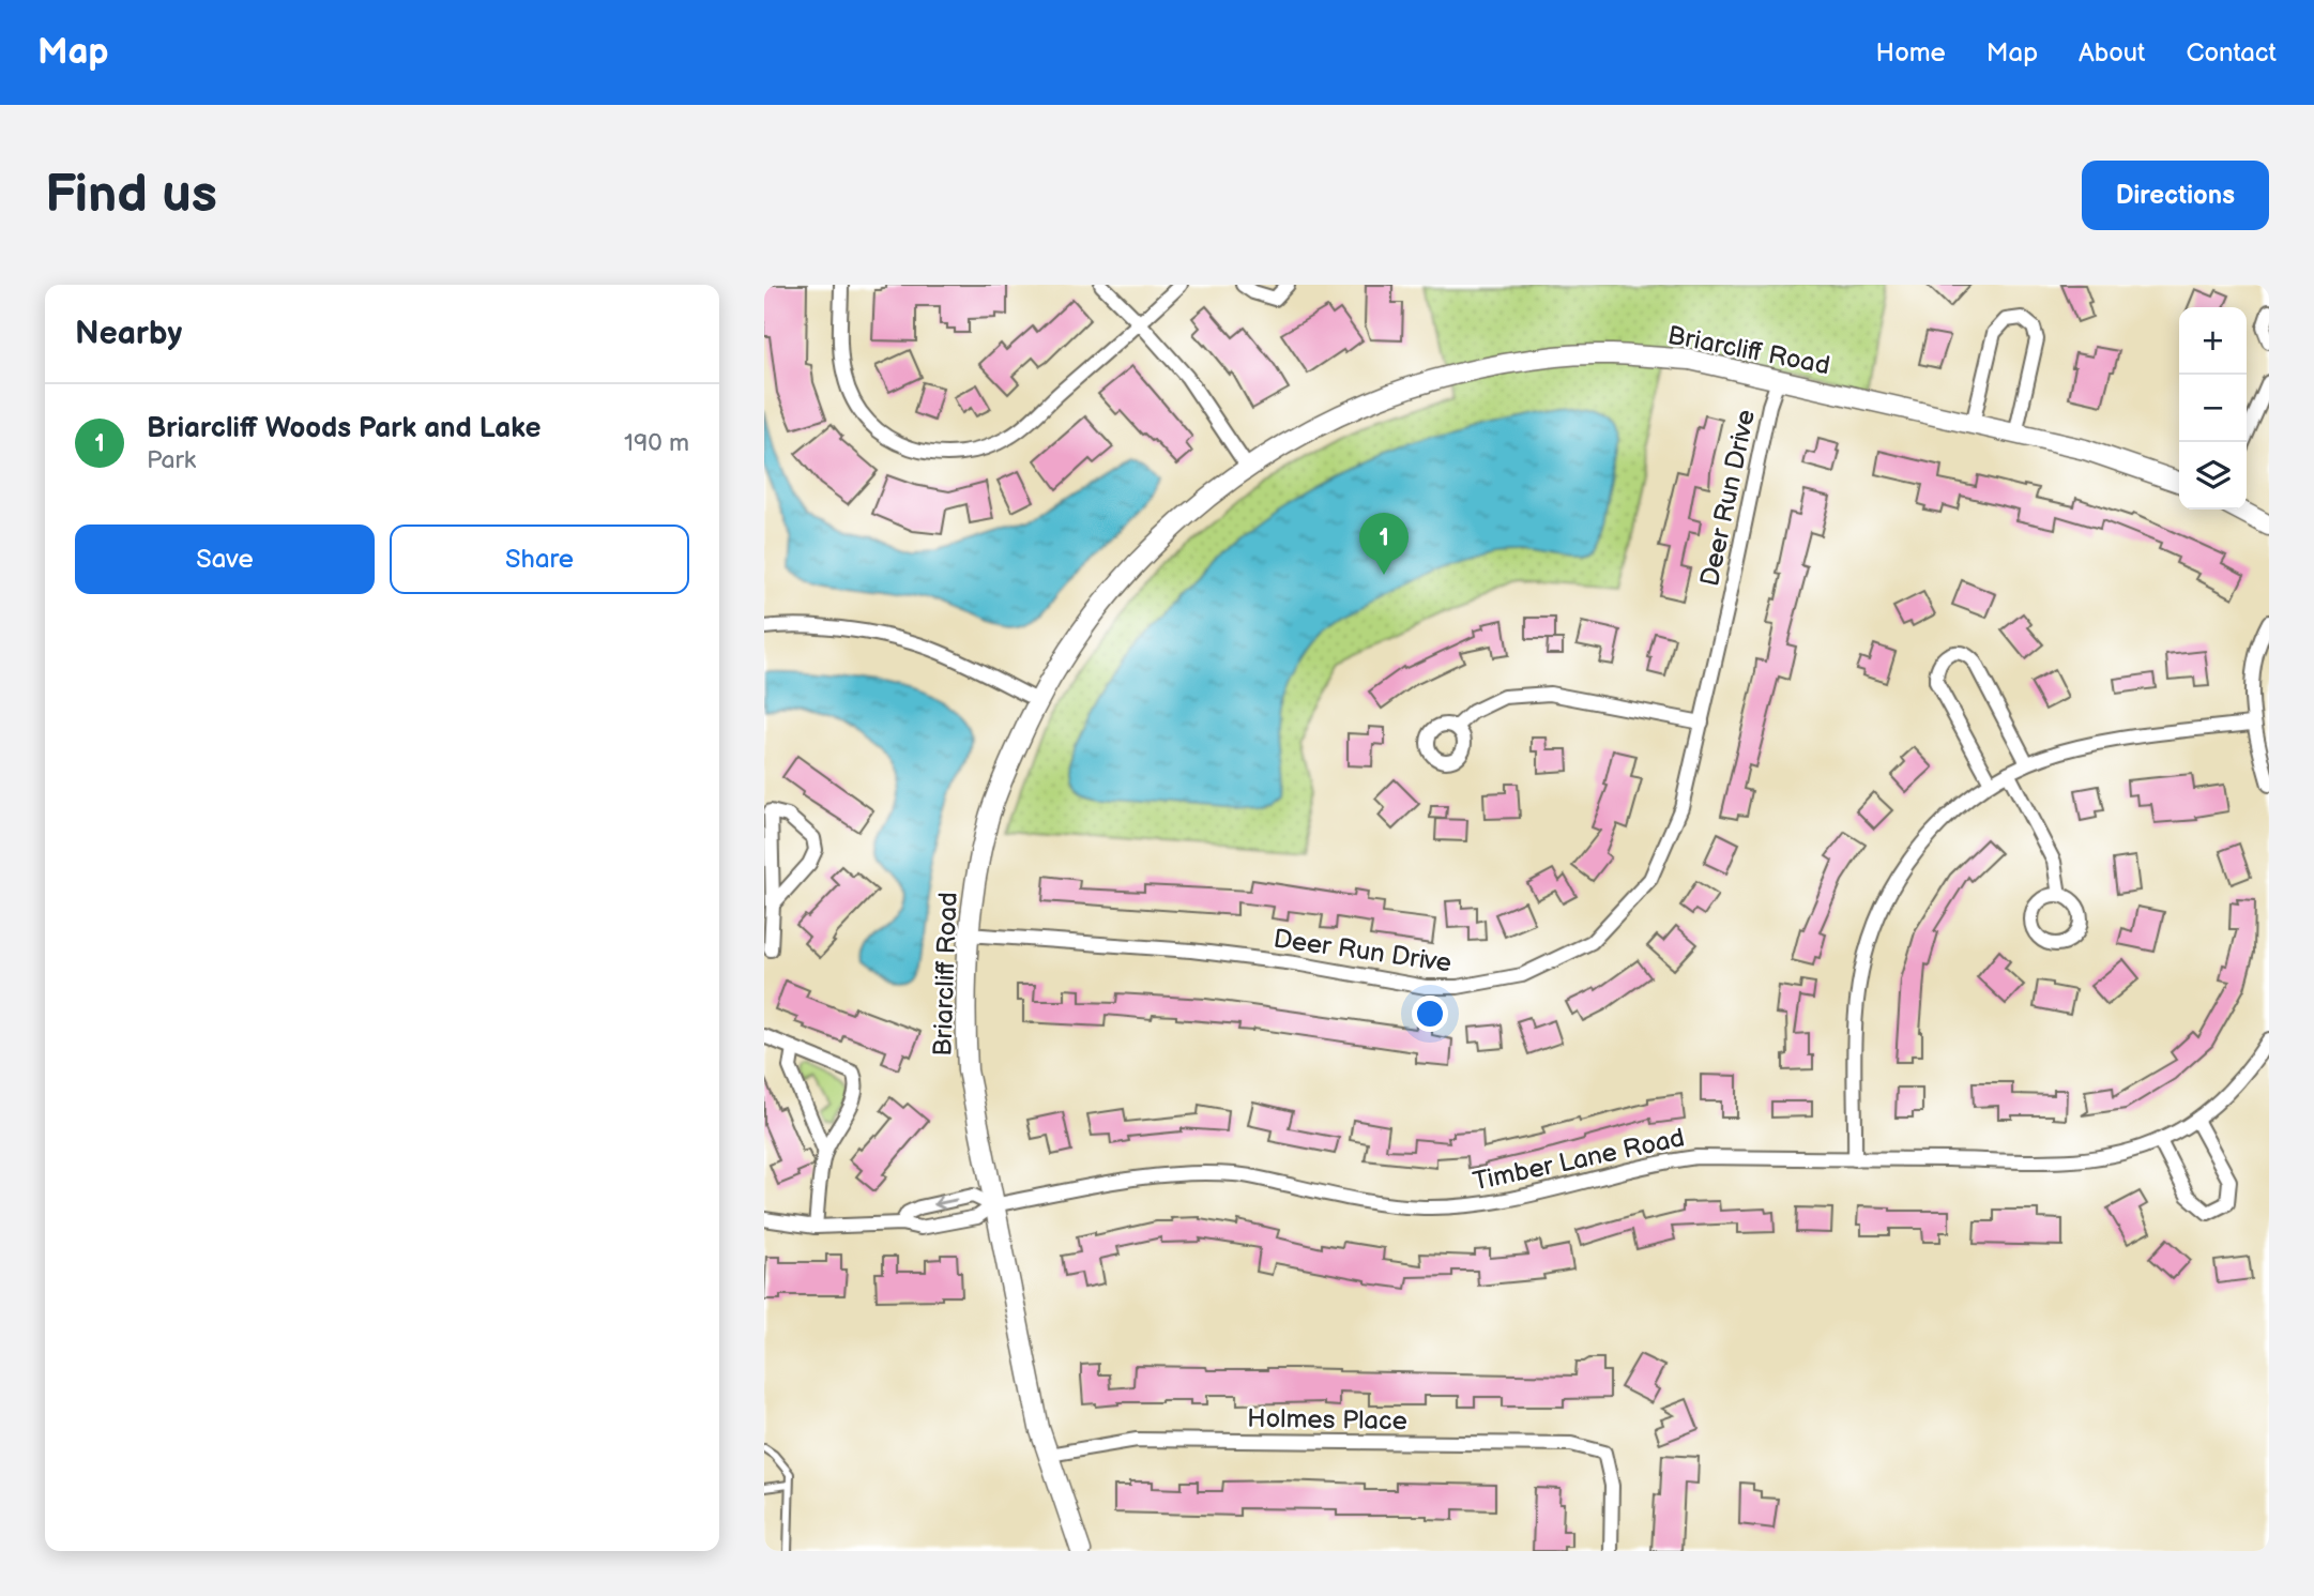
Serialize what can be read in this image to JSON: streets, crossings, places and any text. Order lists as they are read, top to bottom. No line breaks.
{"streets":{"street":["Briarcliff Road","Deer Run Drive","Timber Lane Road","Holmes Place"]},"crossings":[["Briarcliff Road","Deer Run Drive"],["Briarcliff Road","Timber Lane Road"],["Briarcliff Road","Holmes Place"]],"page":{"header":"Map","nav":["Home","Map","About","Contact"],"buttons":["Directions",["Save","Share"]],"title":"Find us","heading":"Nearby","map_buttons":["+","−"],"list":[{"mark":"1","name":"Briarcliff Woods Park and Lake","note":"Park","value":"190 m"}],"pins":"1"}}
